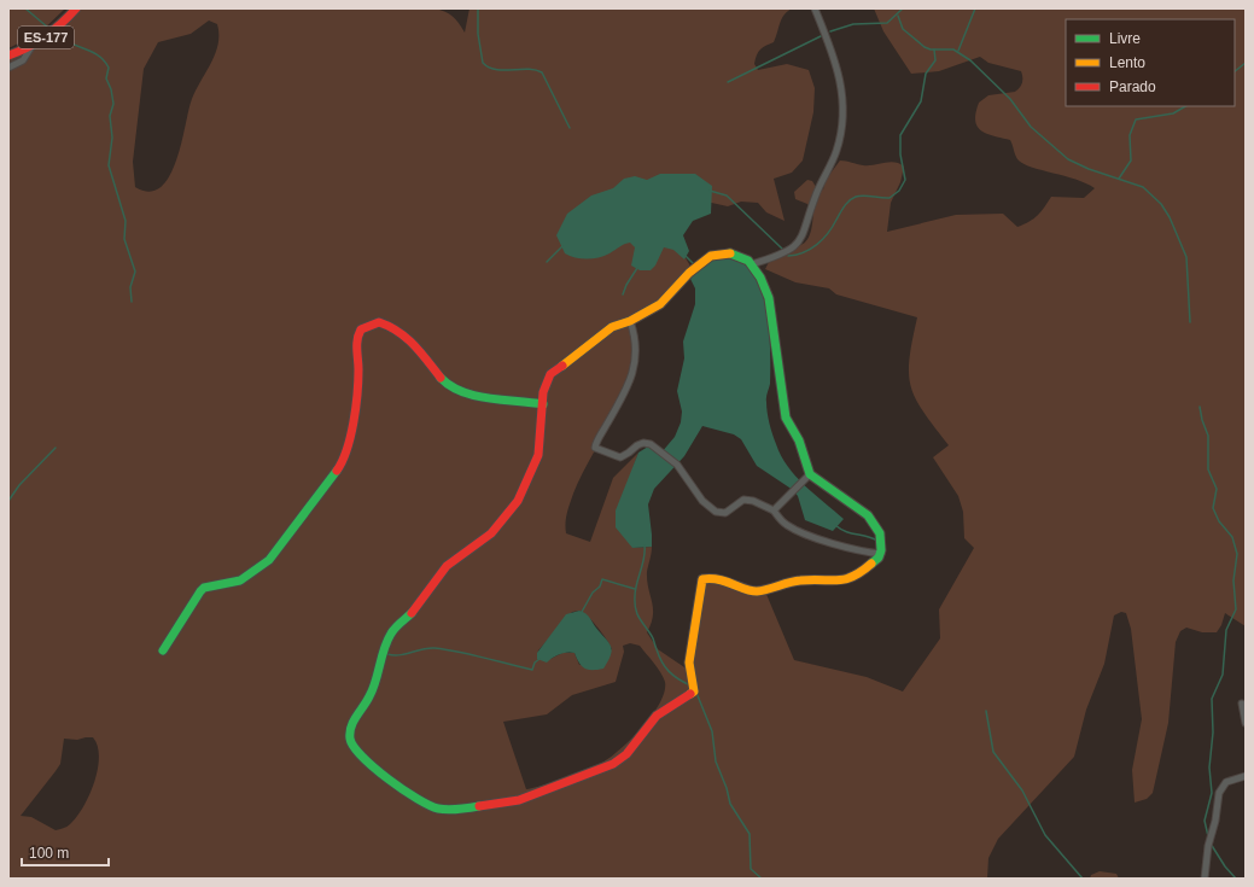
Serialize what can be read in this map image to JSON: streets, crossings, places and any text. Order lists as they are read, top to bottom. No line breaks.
{"streets":{"street":["ES-177"]},"legend":["Livre","Lento","Parado"],"scale_bar":"100 m"}
